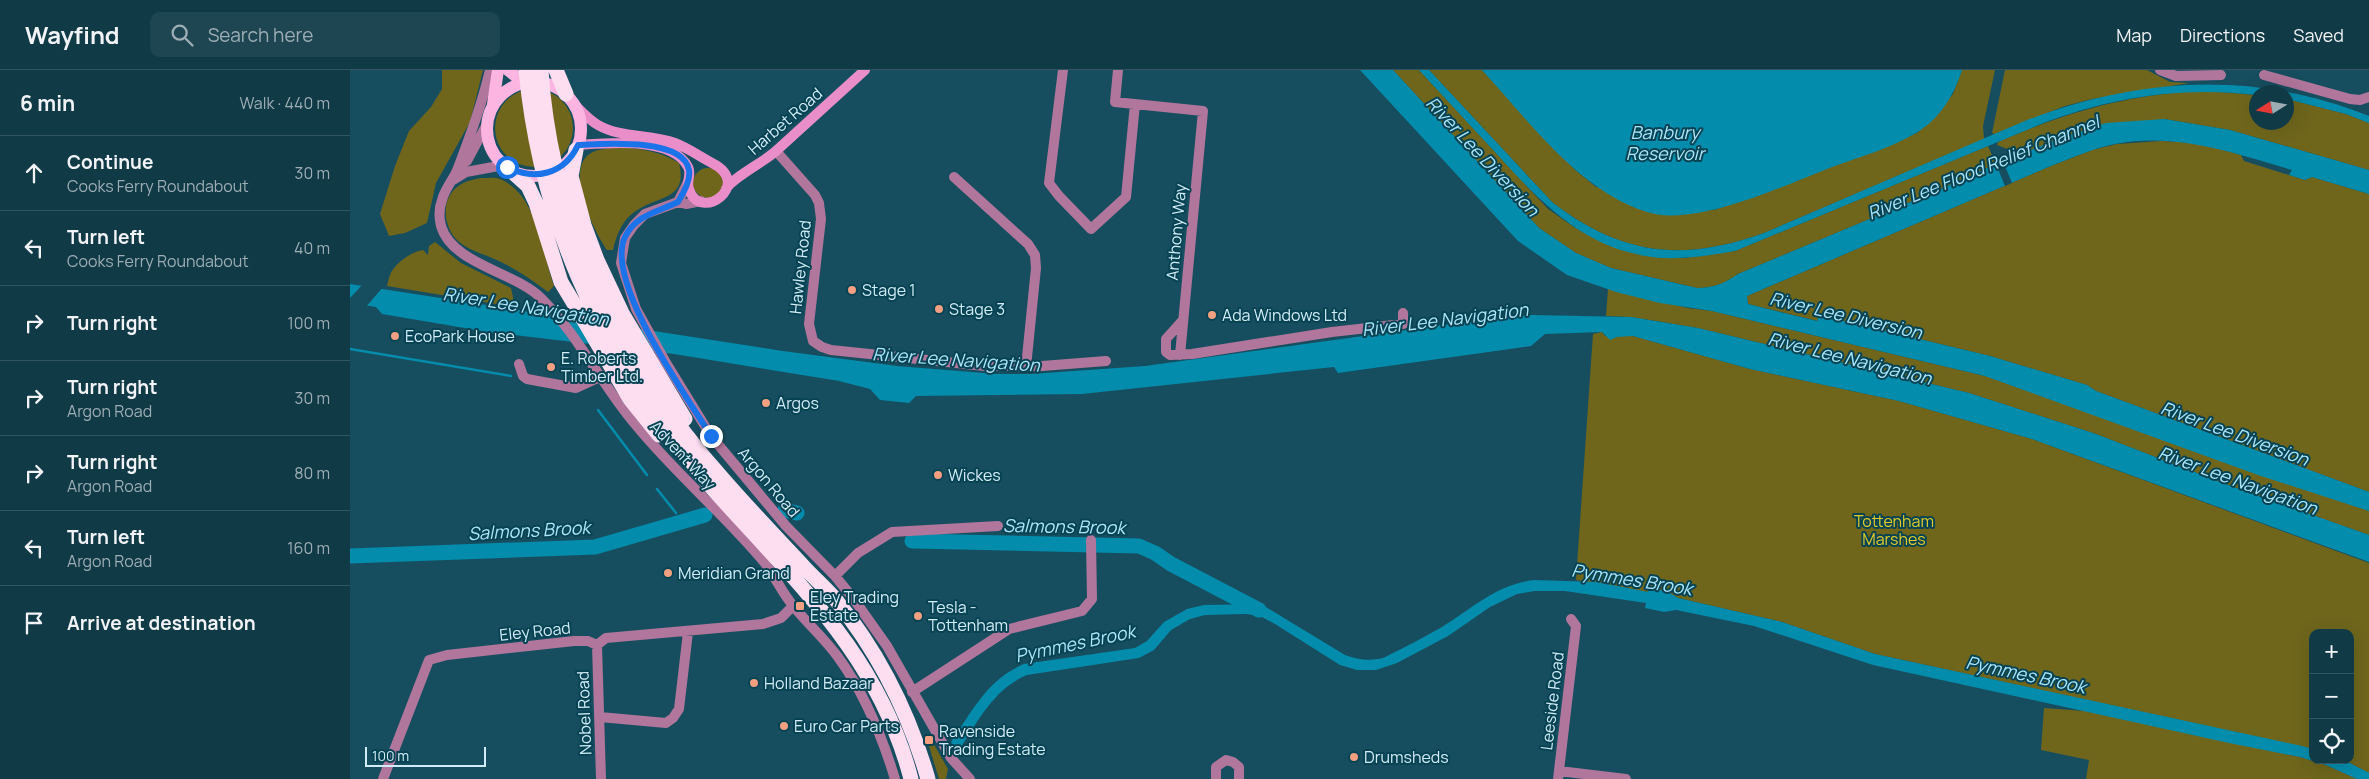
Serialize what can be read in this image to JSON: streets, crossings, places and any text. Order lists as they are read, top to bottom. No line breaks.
{"streets":{"street":["Harbet Road","Anthony Way","Hawley Road","Advent Way","Argon Road","Eley Road","Leeside Road","Nobel Road"]},"crossings":[["Harbet Road","Hawley Road"],["Harbet Road","Argon Road"],["Advent Way","Eley Road"],["Eley Road","Nobel Road"]],"water":["Banbury Reservoir","River Lee Diversion","River Lee Flood Relief Channel","River Lee Navigation","Salmons Brook","Pymmes Brook"],"parks":["Tottenham Marshes"],"places":{"other":["Stage 1","Stage 3","Ada Windows Ltd","EcoPark House","E. Roberts Timber Ltd.","Argos","Wickes","Meridian Grand","Tesla - Tottenham","Holland Bazaar","Euro Car Parts","Drumsheds"],"transit":["Eley Trading Estate","Ravenside Trading Estate"]},"scale_bar":"100 m","north":"left","page":{"header":"Wayfind","search":"Search here","nav":["Map","Directions","Saved"],"heading":["6 min","Walk · 440 m"],"list":[["Continue","Cooks Ferry Roundabout","30 m"],["Turn left","Cooks Ferry Roundabout","40 m"],["Turn right","100 m"],["Turn right","Argon Road","30 m"],["Turn right","Argon Road","80 m"],["Turn left","Argon Road","160 m"],"Arrive at destination"],"map_buttons":["+","−"],"scale":"100 m"}}
